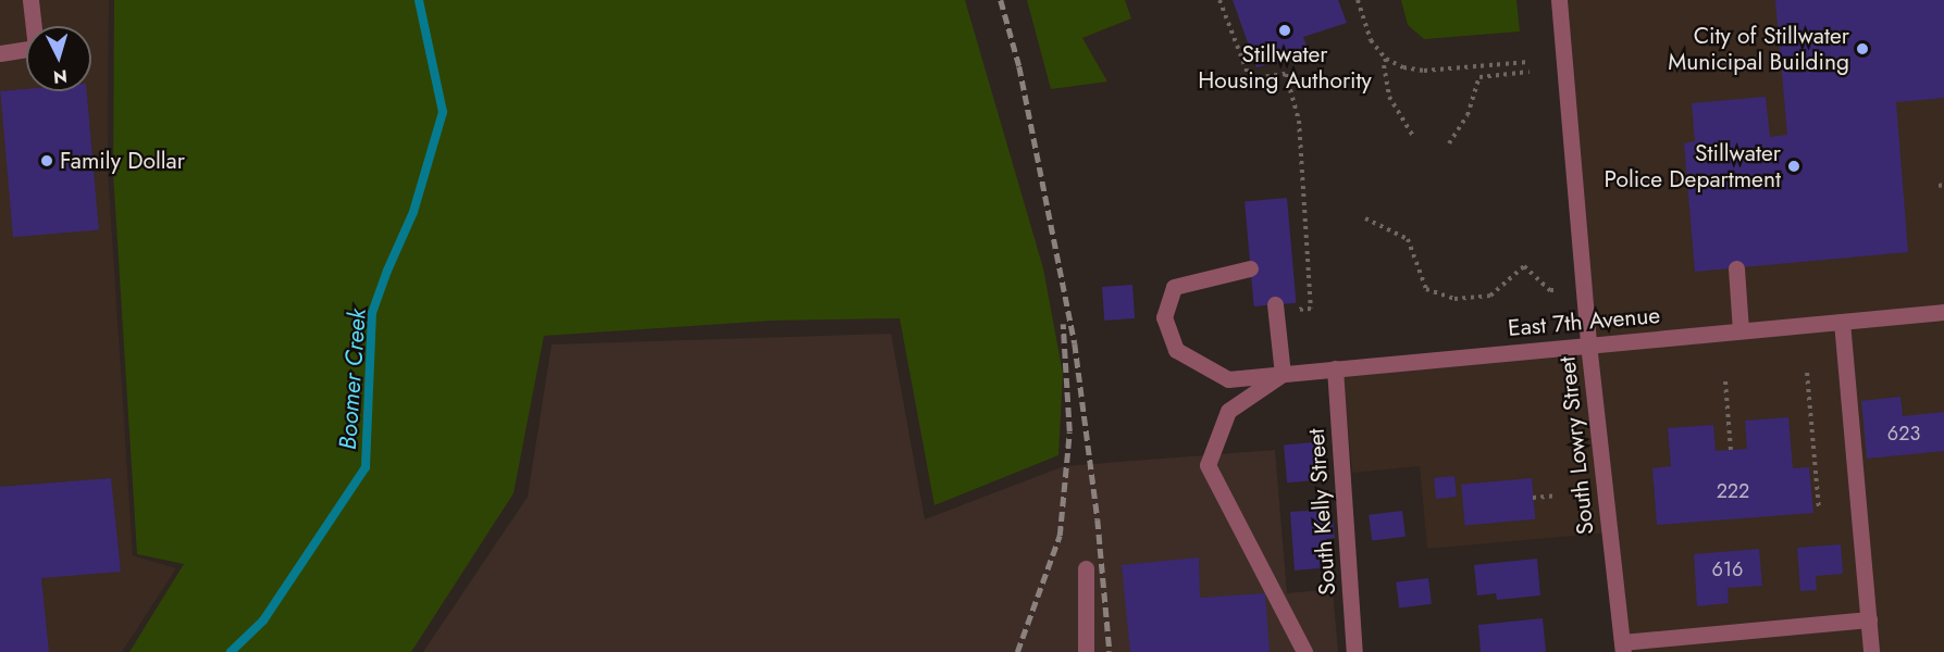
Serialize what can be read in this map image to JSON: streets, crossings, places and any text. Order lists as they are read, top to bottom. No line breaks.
{"streets":{"street":["East 7th Avenue","South Lowry Street","South Kelly Street"]},"crossings":[["East 7th Avenue","South Lowry Street"],["East 7th Avenue","South Kelly Street"]],"water":["Boomer Creek"],"places":["Stillwater Housing Authority","City of Stillwater Municipal Building","Family Dollar","Stillwater Police Department"],"house_numbers":["623","222","616"],"north":"bottom"}
